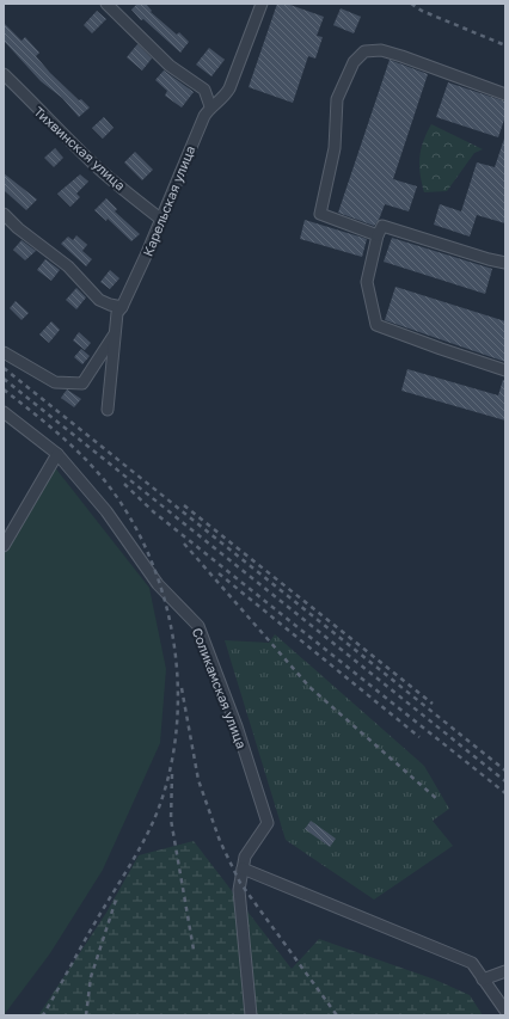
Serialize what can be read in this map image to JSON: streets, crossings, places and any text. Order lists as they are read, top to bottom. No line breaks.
{"streets":{"street":["Тихвинская улица","Карельская улица","Соликамская улица"]},"crossings":[["Тихвинская улица","Карельская улица"]]}
